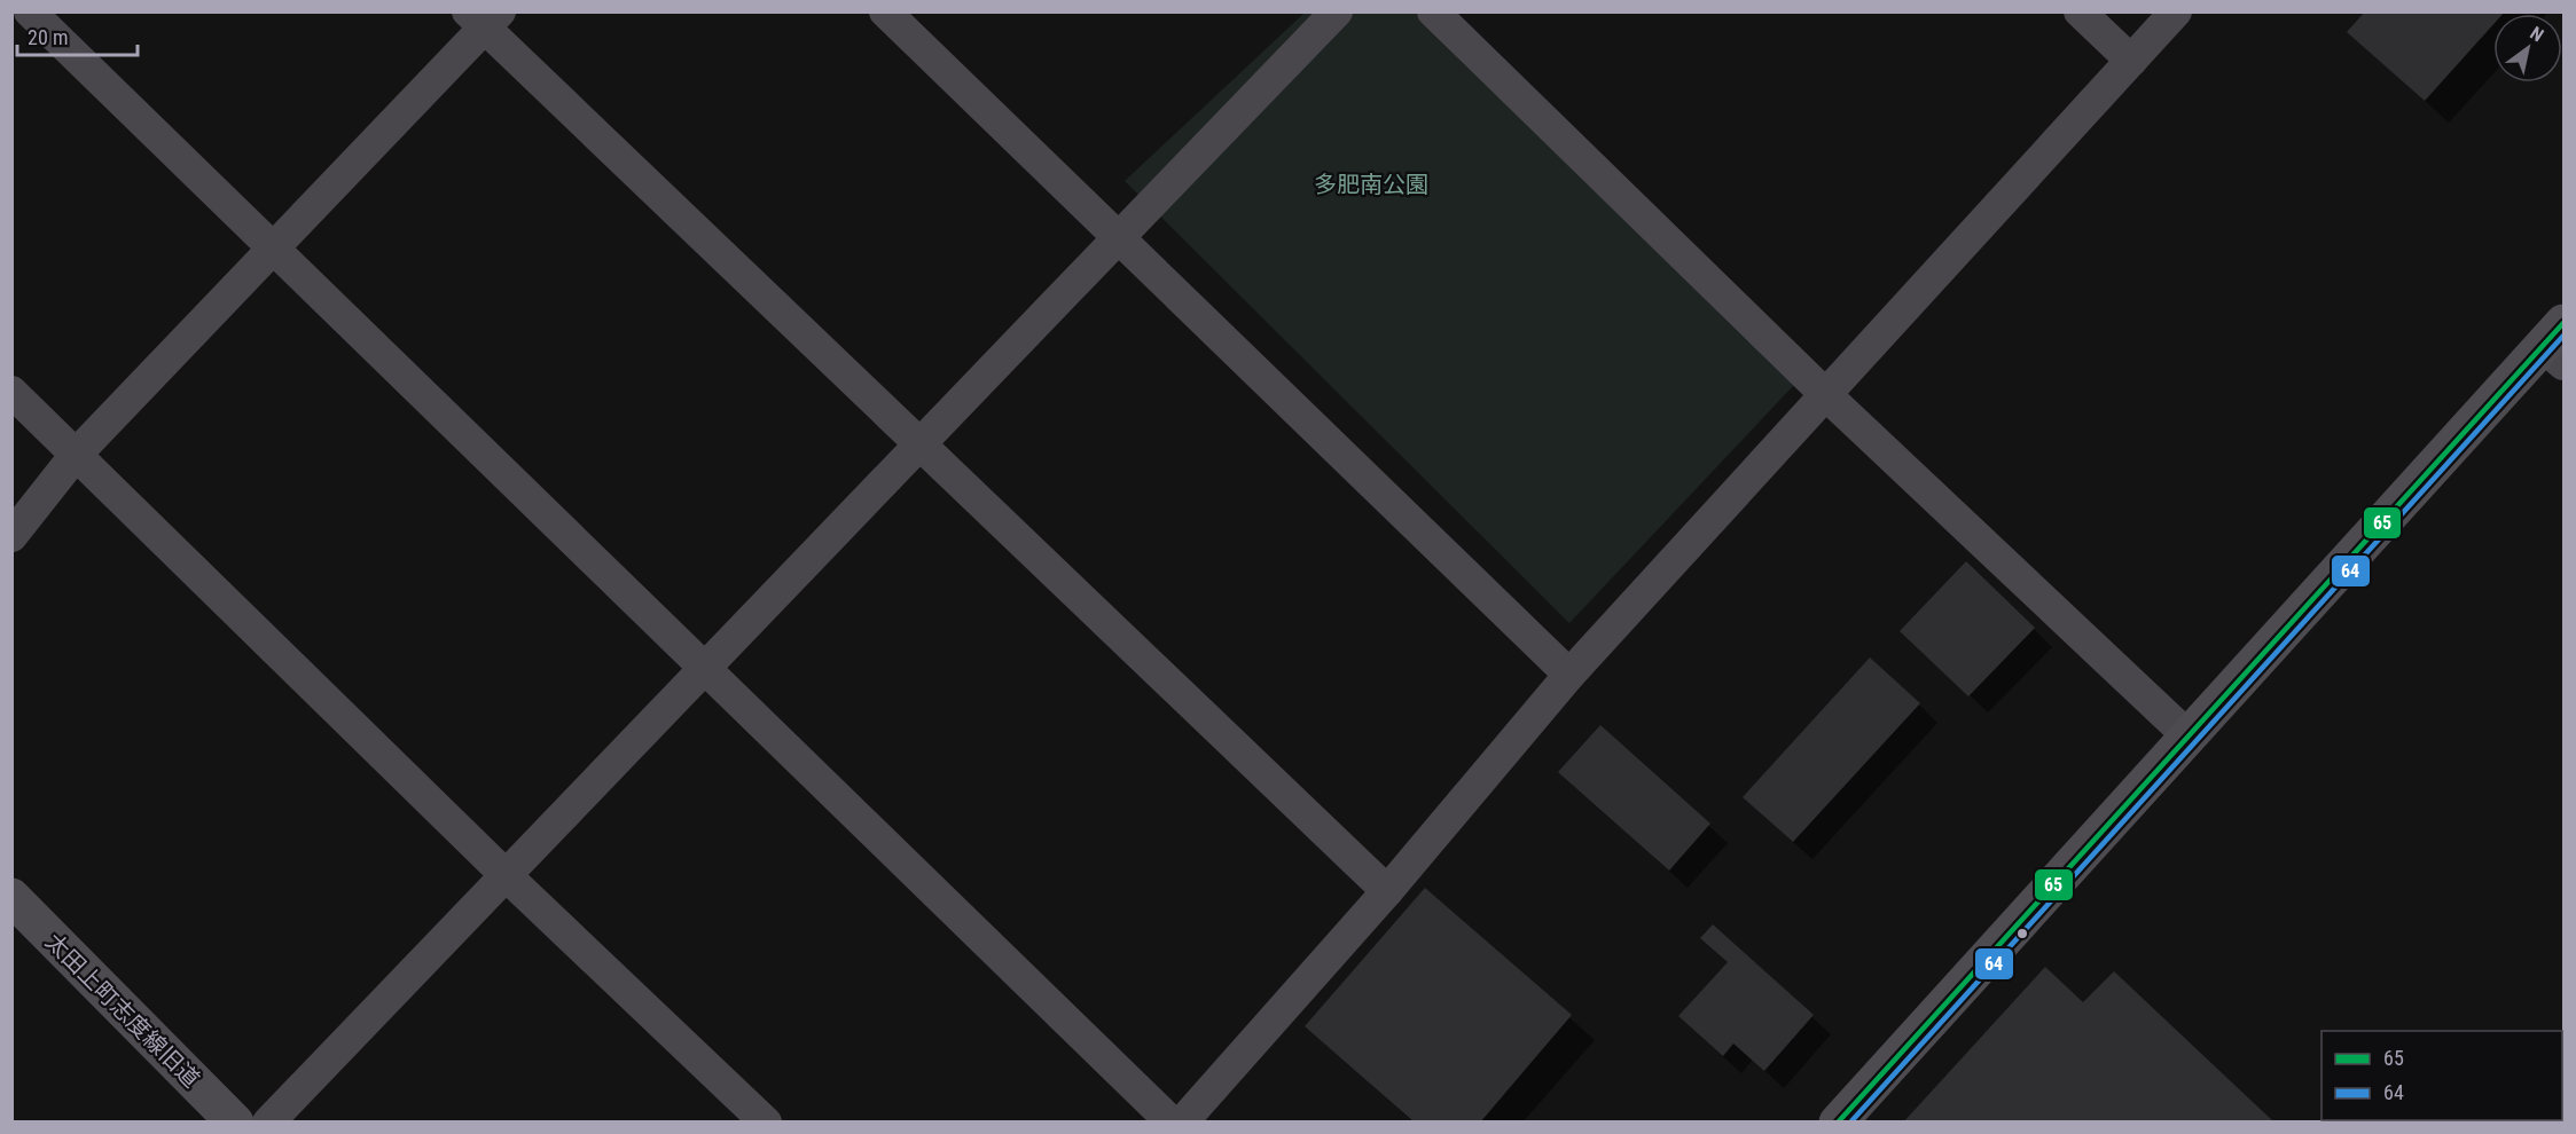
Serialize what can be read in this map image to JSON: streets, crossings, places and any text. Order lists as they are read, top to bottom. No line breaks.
{"streets":{"street":["太田上町志度線旧道"]},"parks":["多肥南公園"],"lines":["transit line 65","transit line 64"],"legend":["65","64"],"scale_bar":"20 m","north":"top right"}
